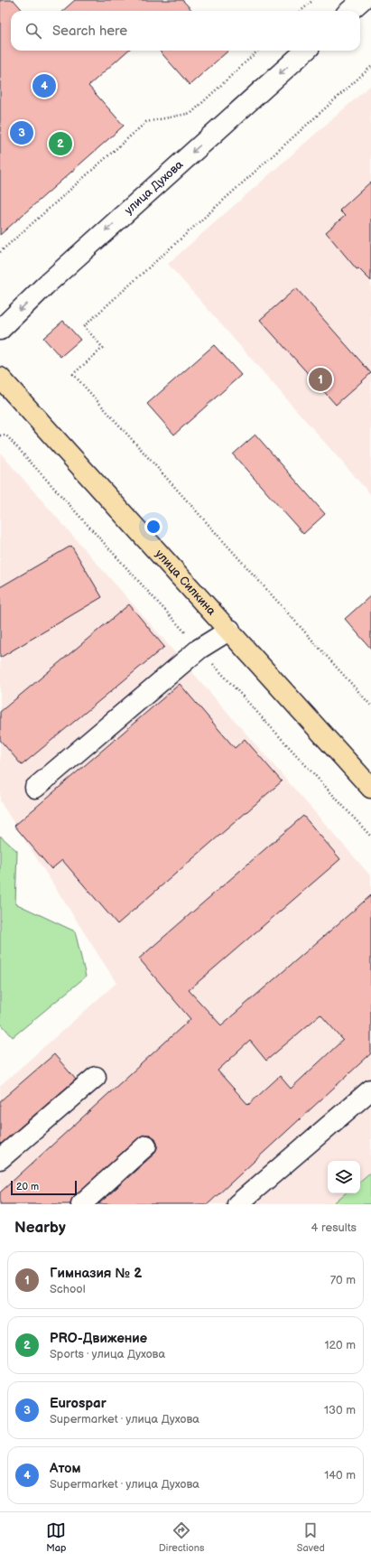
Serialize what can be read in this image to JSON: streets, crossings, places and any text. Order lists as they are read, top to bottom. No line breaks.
{"streets":{"main road":["улица Силкина"],"street":["улица Духова"]},"one_way":["улица Духова"],"scale_bar":"20 m","page":{"search":"Search here","pins":["4","3","2","1"],"scale":"20 m","heading":["Nearby","4 results"],"list":[{"mark":"1","name":"Гимназия № 2","note":"School","value":"70 m"},{"mark":"2","name":"PRO-Движение","note":"Sports · улица Духова","value":"120 m"},{"mark":"3","name":"Eurospar","note":"Supermarket · улица Духова","value":"130 m"},{"mark":"4","name":"Атом","note":"Supermarket · улица Духова","value":"140 m"}],"nav":["Map","Directions","Saved"]}}
